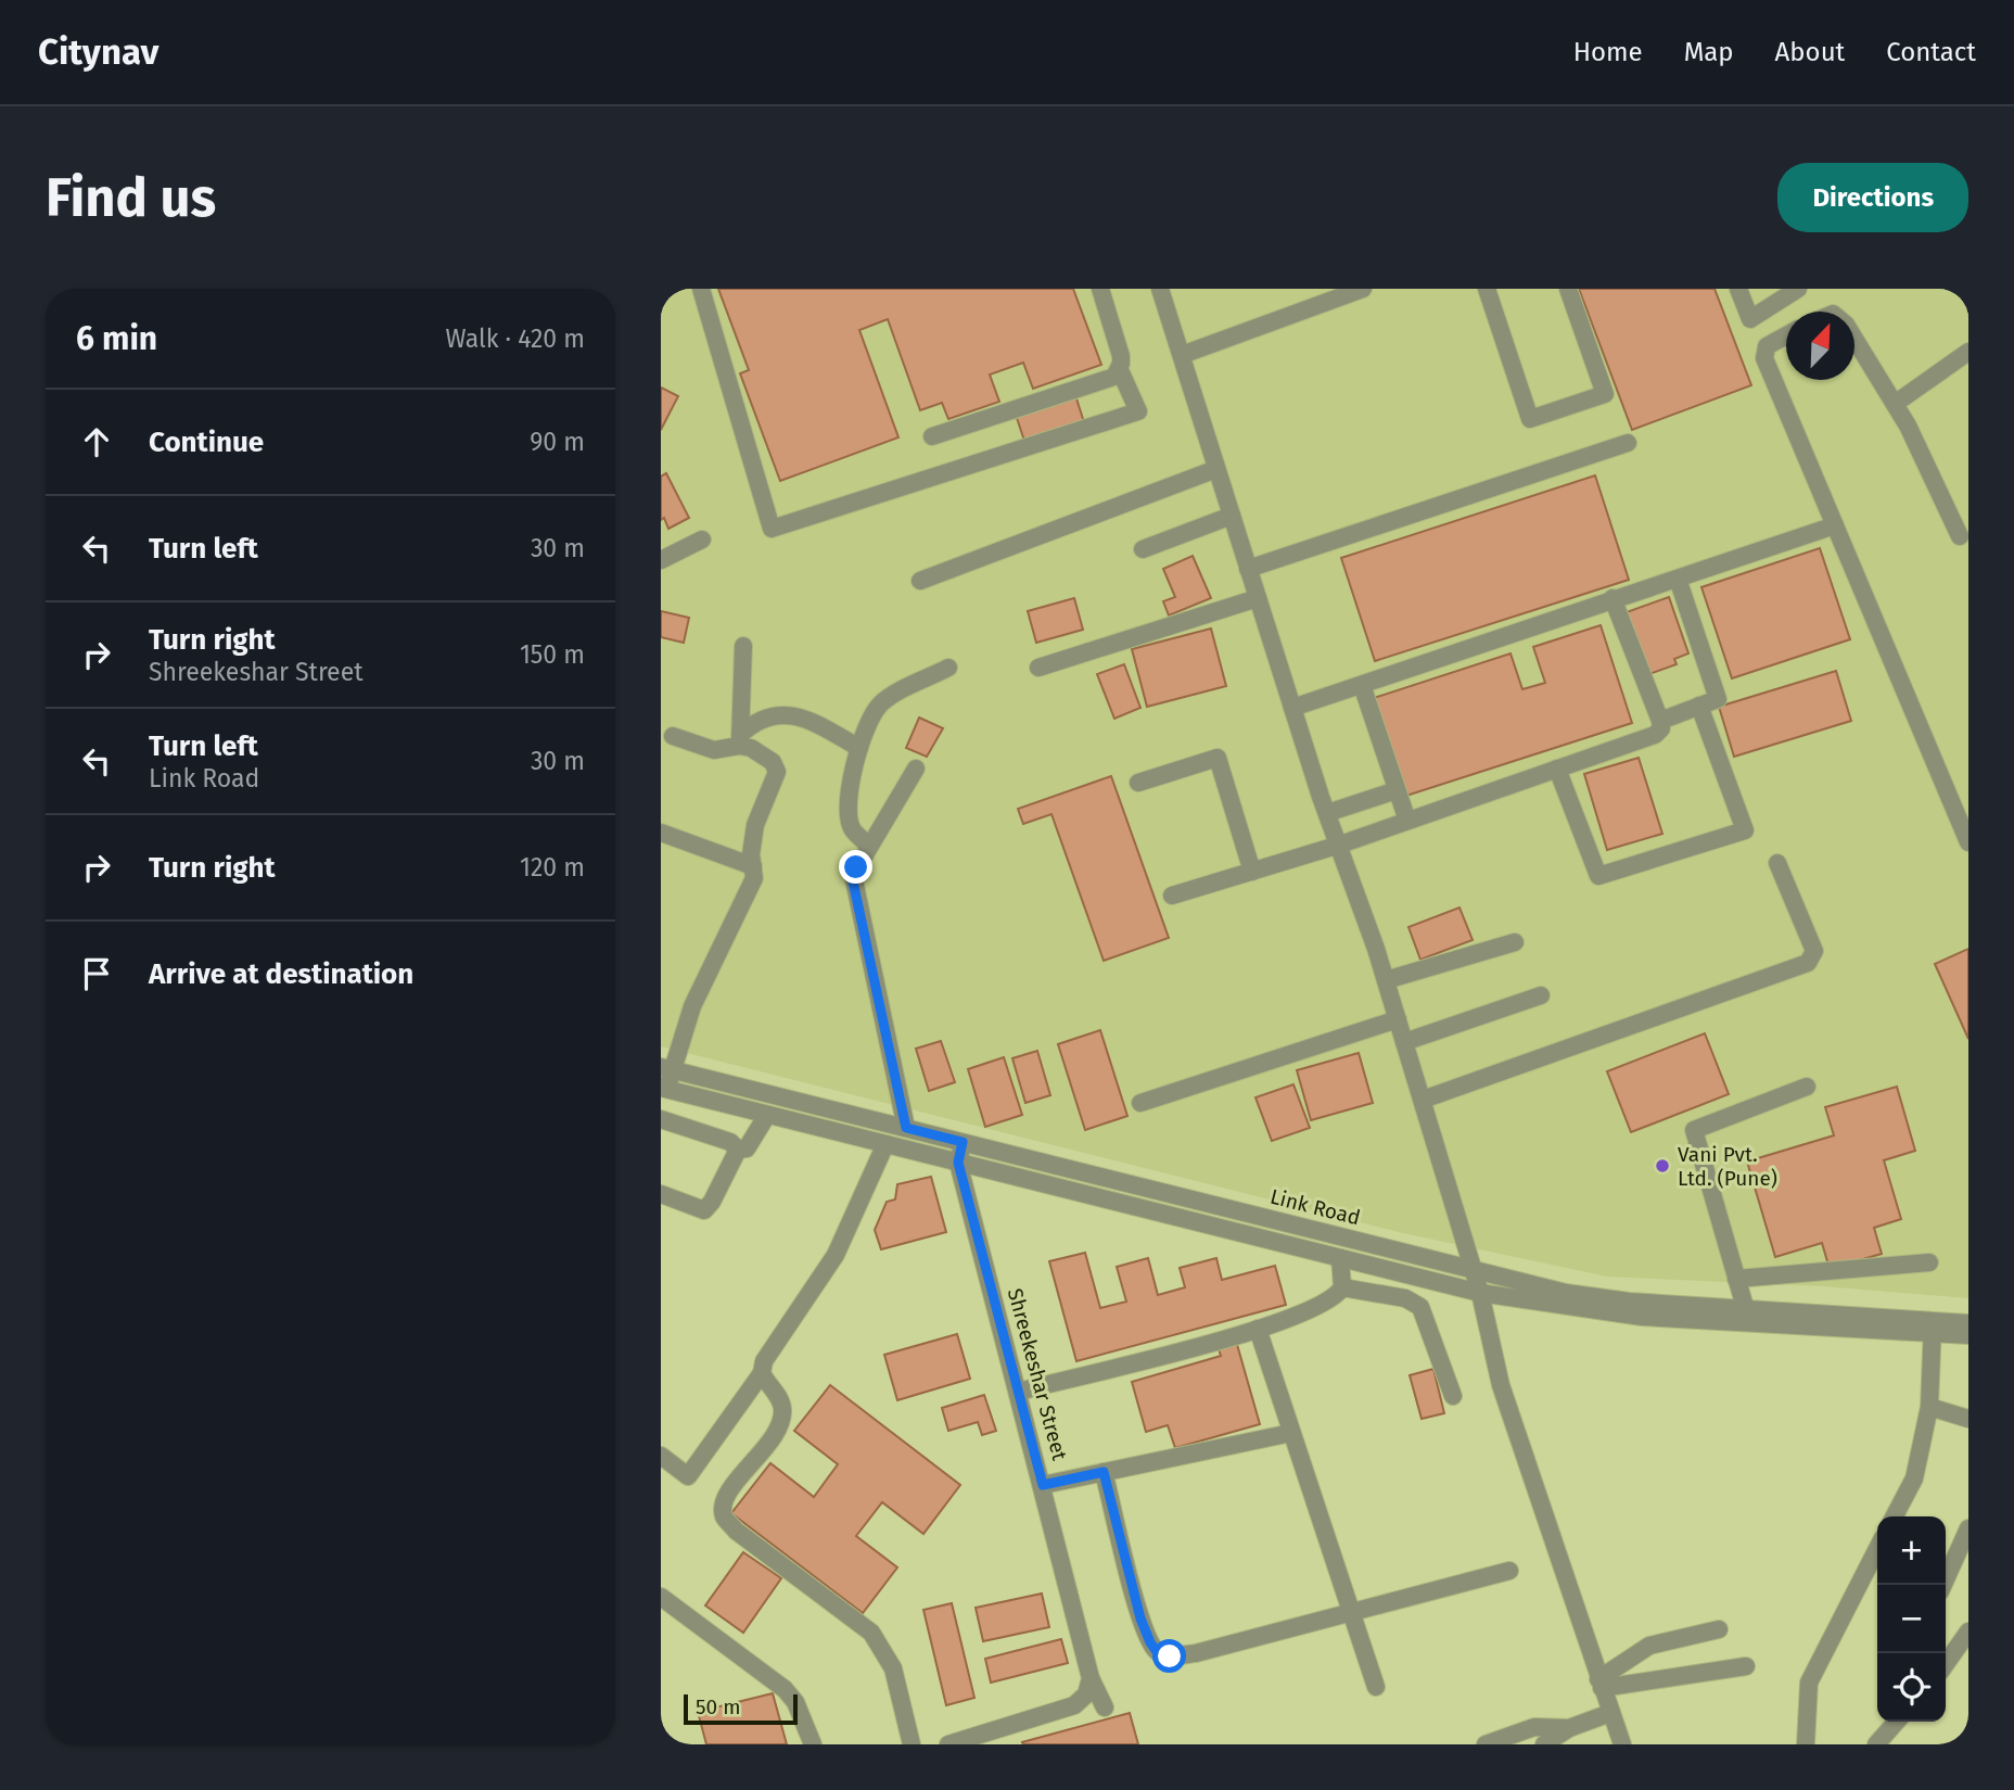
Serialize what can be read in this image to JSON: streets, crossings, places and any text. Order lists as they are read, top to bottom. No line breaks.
{"streets":{"street":["Link Road","Shreekeshar Street"]},"crossings":[["Link Road","Shreekeshar Street"]],"places":["Vani Pvt. Ltd. (Pune)"],"scale_bar":"50 m","north":"top right","page":{"header":"Citynav","nav":["Home","Map","About","Contact"],"buttons":"Directions","title":"Find us","heading":["6 min","Walk · 420 m"],"list":[["Continue","90 m"],["Turn left","30 m"],["Turn right","Shreekeshar Street","150 m"],["Turn left","Link Road","30 m"],["Turn right","120 m"],"Arrive at destination"],"map_buttons":["+","−"],"scale":"50 m"}}
